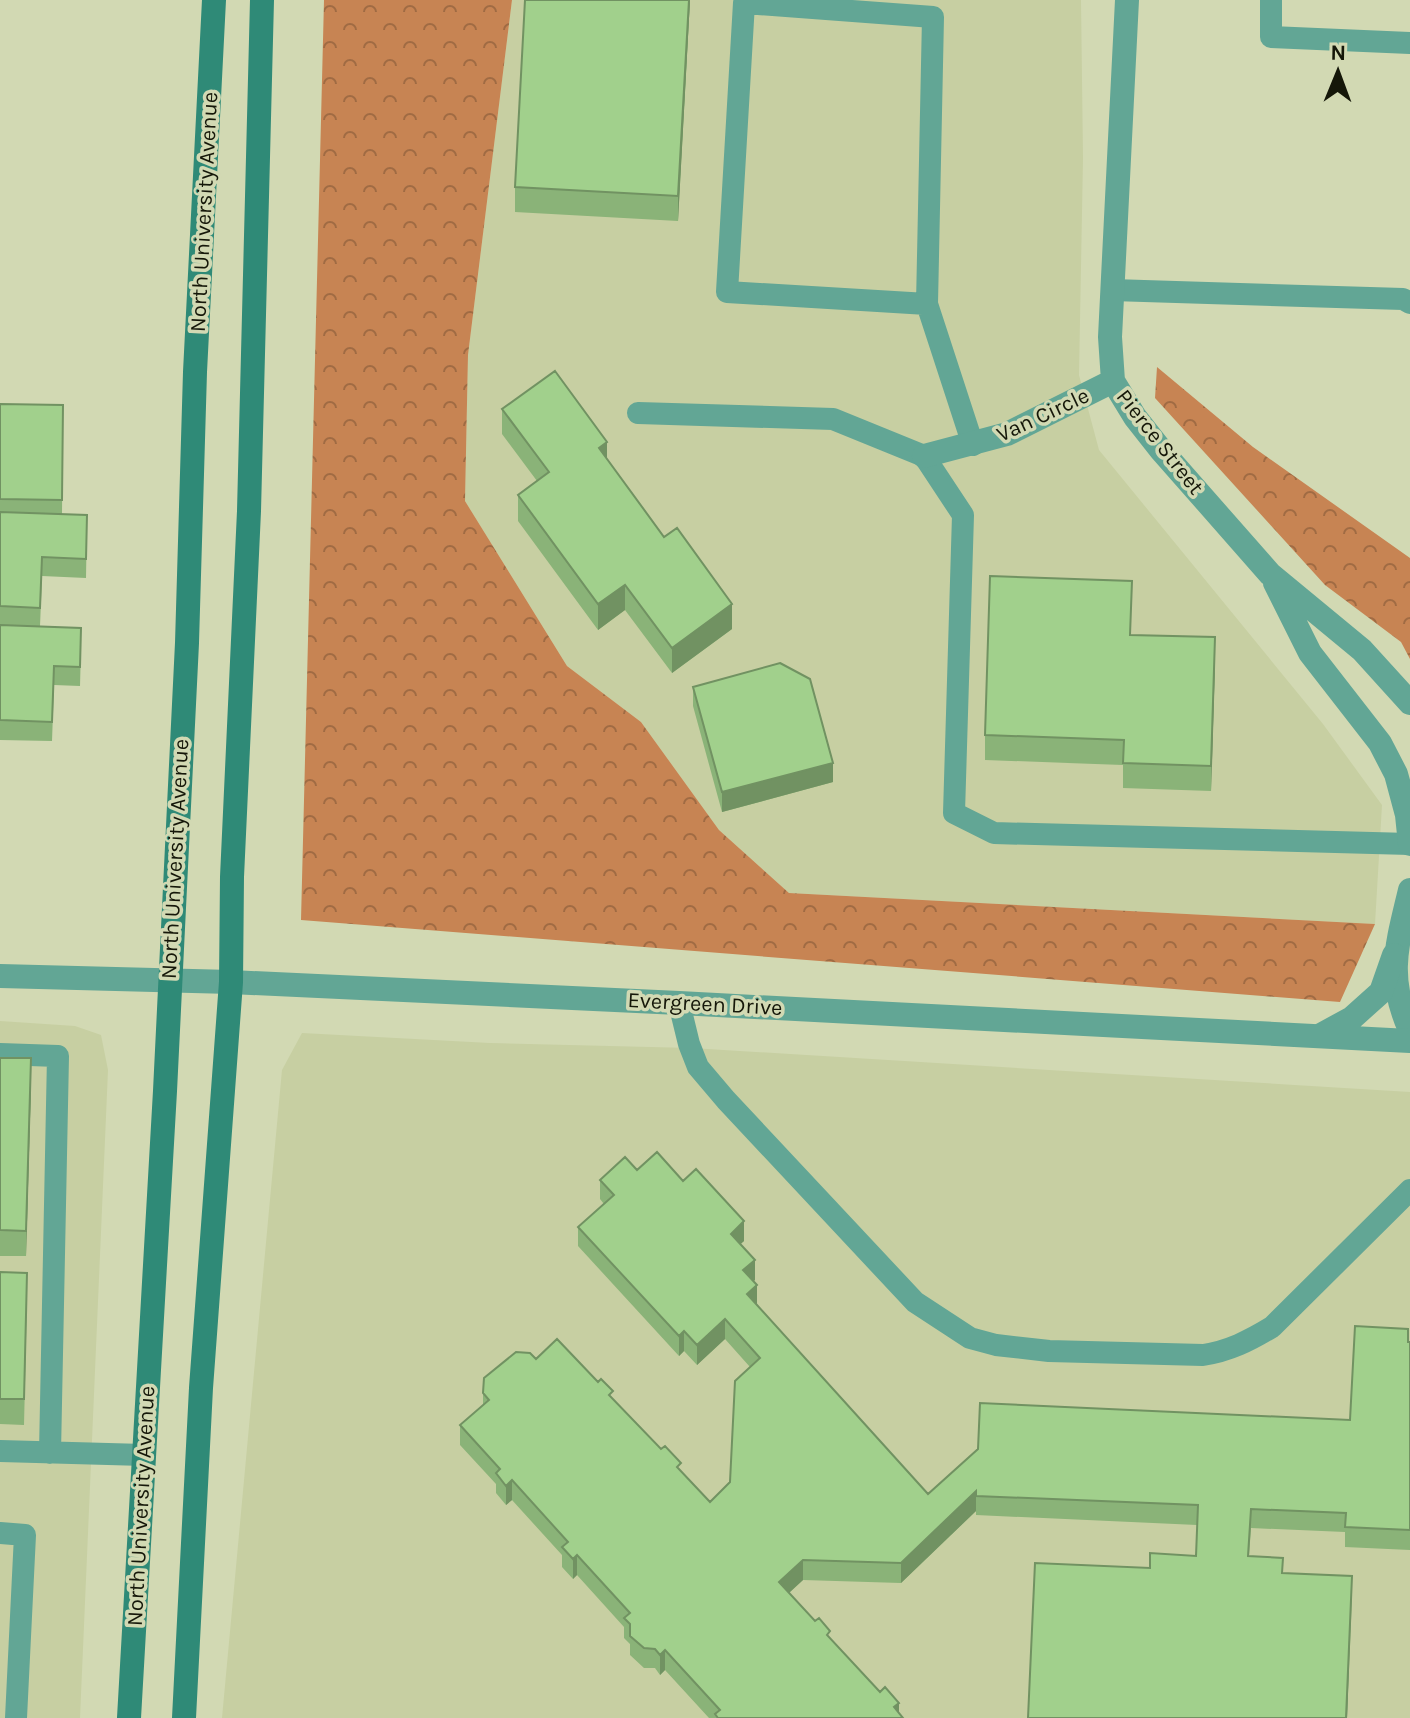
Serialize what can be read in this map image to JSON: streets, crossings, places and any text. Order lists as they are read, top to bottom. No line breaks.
{"streets":{"main road":["North University Avenue"],"street":["Van Circle","Pierce Street","Evergreen Drive"]},"crossings":[["North University Avenue","Evergreen Drive"],["Van Circle","Pierce Street"]],"north":"top"}
